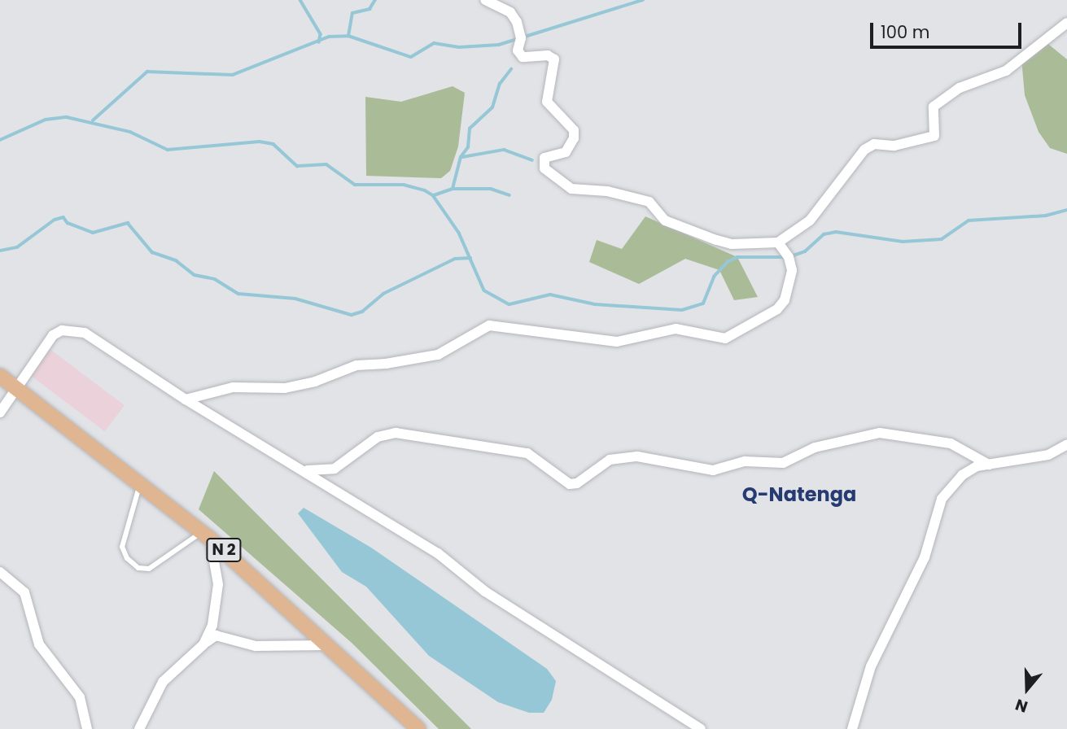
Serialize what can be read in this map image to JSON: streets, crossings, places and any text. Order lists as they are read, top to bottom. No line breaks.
{"streets":{"main road":["N 2"]},"districts":["Q-Natenga"],"scale_bar":"100 m","north":"bottom"}
